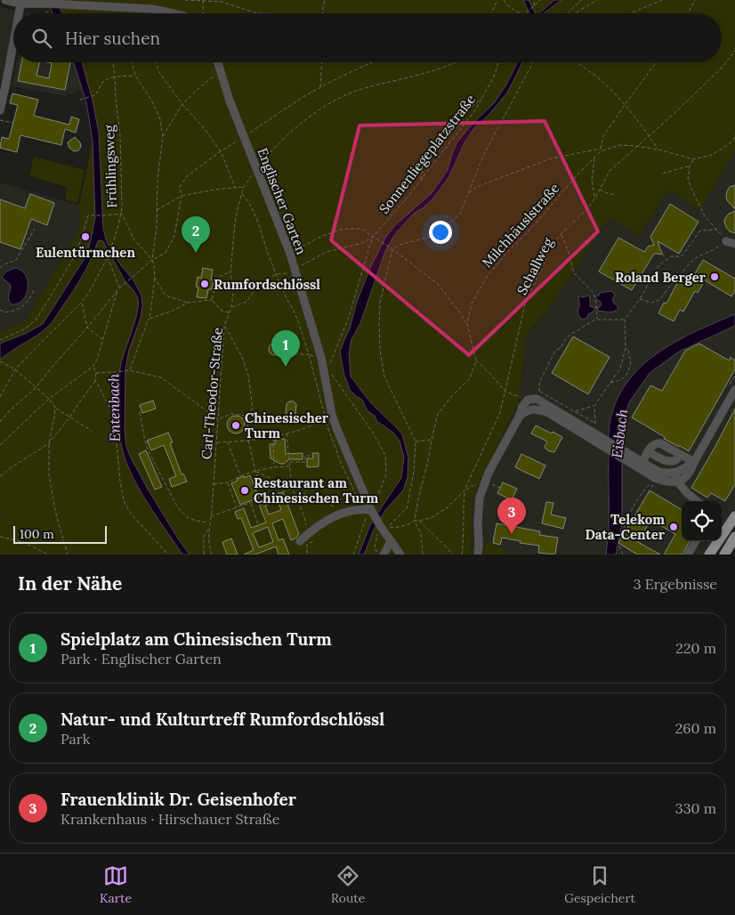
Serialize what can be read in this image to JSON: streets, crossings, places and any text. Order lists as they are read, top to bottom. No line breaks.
{"streets":{"street":["Englischer Garten"],"path":["Sonnenliegeplatzstraße","Frühlingsweg","Milchhäuslstraße","Schallweg","Carl-Theodor-Straße"]},"crossings":[["Englischer Garten","Carl-Theodor-Straße"]],"water":["Entenbach","Eisbach"],"places":["Eulentürmchen","Roland Berger","Rumfordschlössl","Chinesischer Turm","Restaurant am Chinesischen Turm","Telekom Data-Center"],"scale_bar":"100 m","page":{"search":"Hier suchen","pins":["2","1","3"],"scale":"100 m","heading":["In der Nähe","3 Ergebnisse"],"list":[{"mark":"1","name":"Spielplatz am Chinesischen Turm","note":"Park · Englischer Garten","value":"220 m"},{"mark":"2","name":"Natur- und Kulturtreff Rumfordschlössl","note":"Park","value":"260 m"},{"mark":"3","name":"Frauenklinik Dr. Geisenhofer","note":"Krankenhaus · Hirschauer Straße","value":"330 m"}],"nav":["Karte","Route","Gespeichert"]}}
